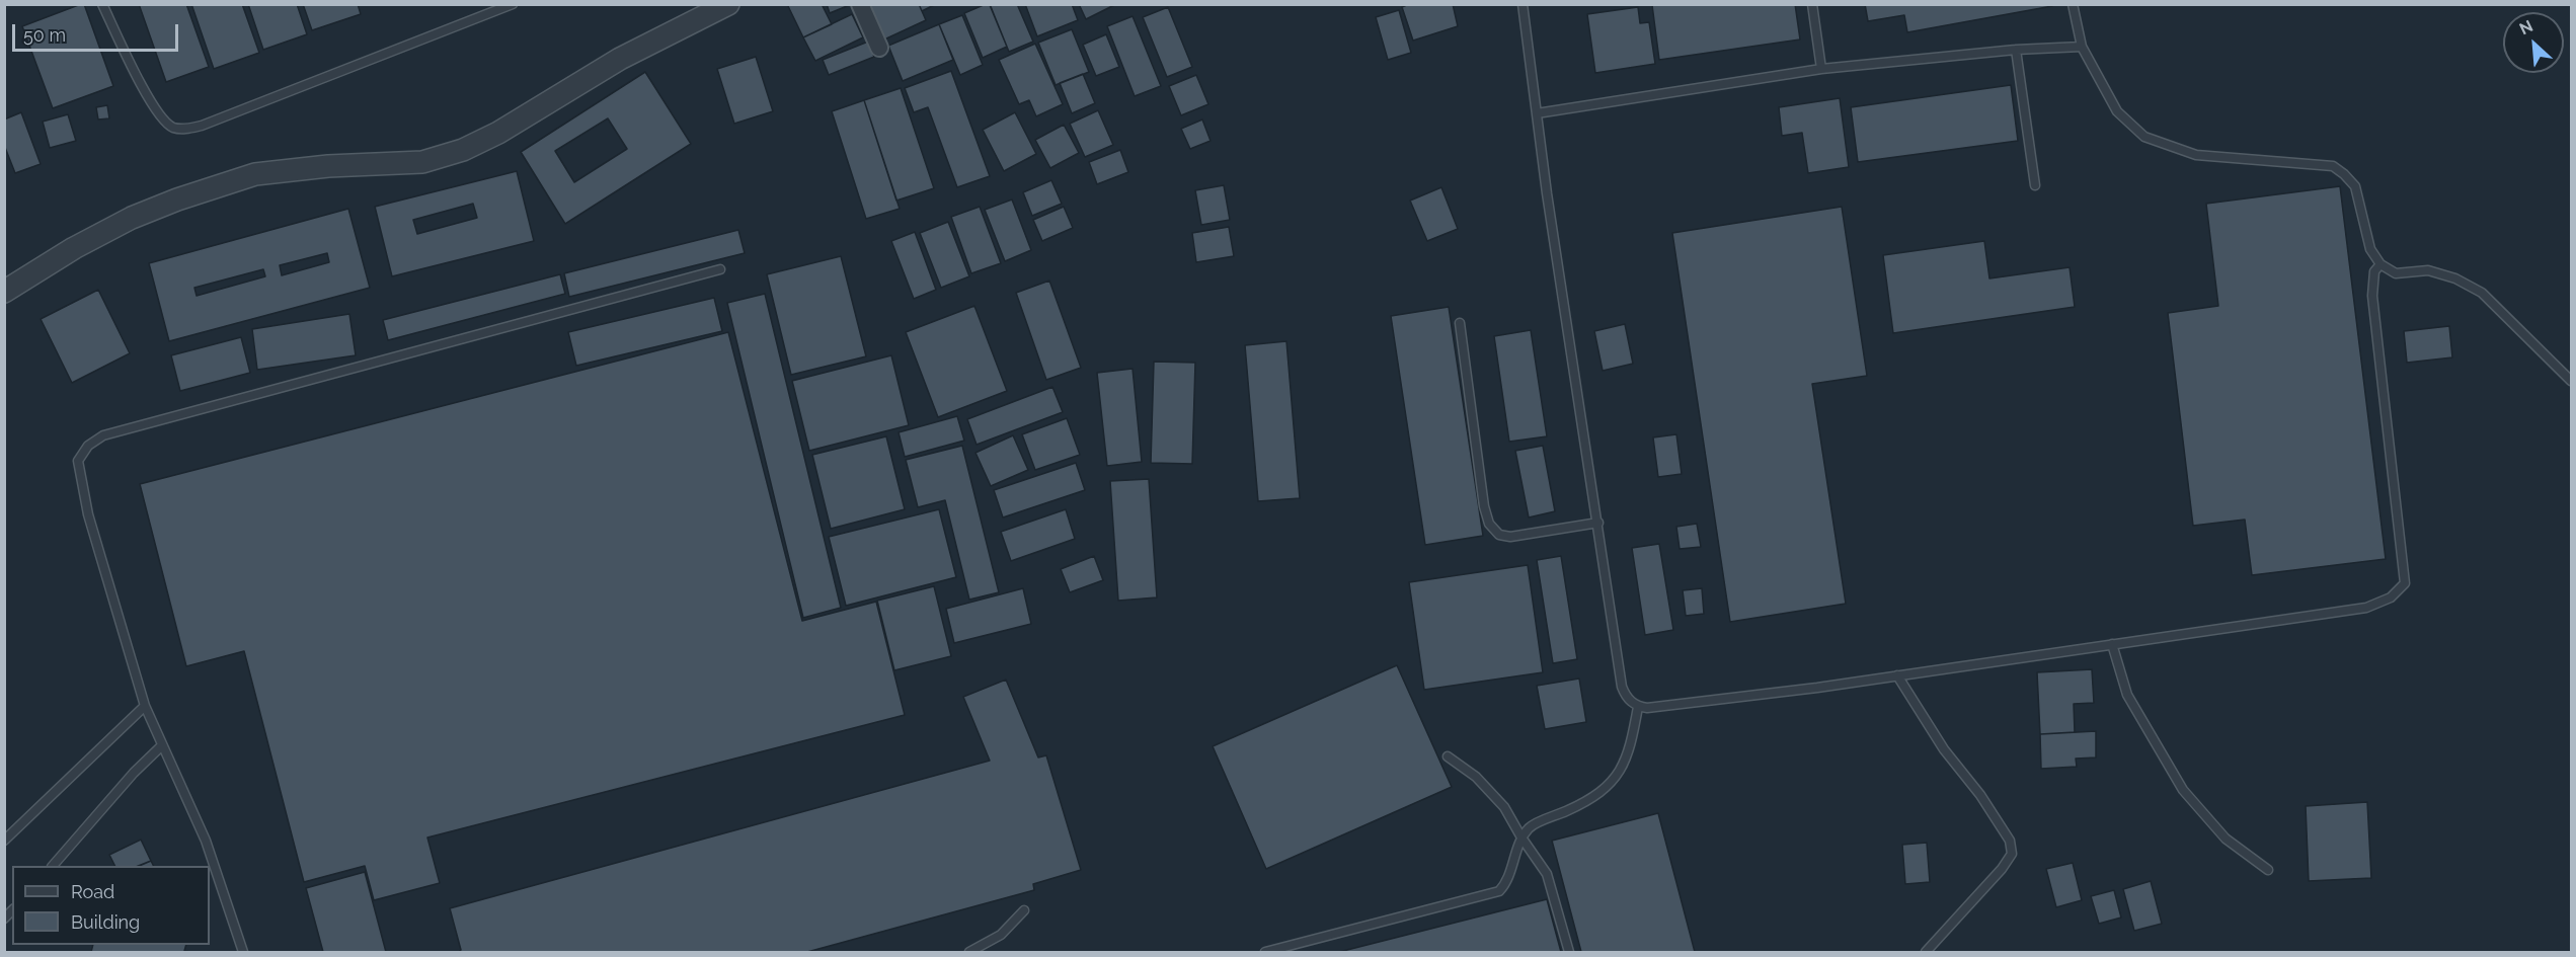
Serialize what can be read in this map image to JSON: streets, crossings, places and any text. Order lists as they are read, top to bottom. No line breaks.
{"legend":["Road","Building"],"scale_bar":"50 m","north":"top left"}
